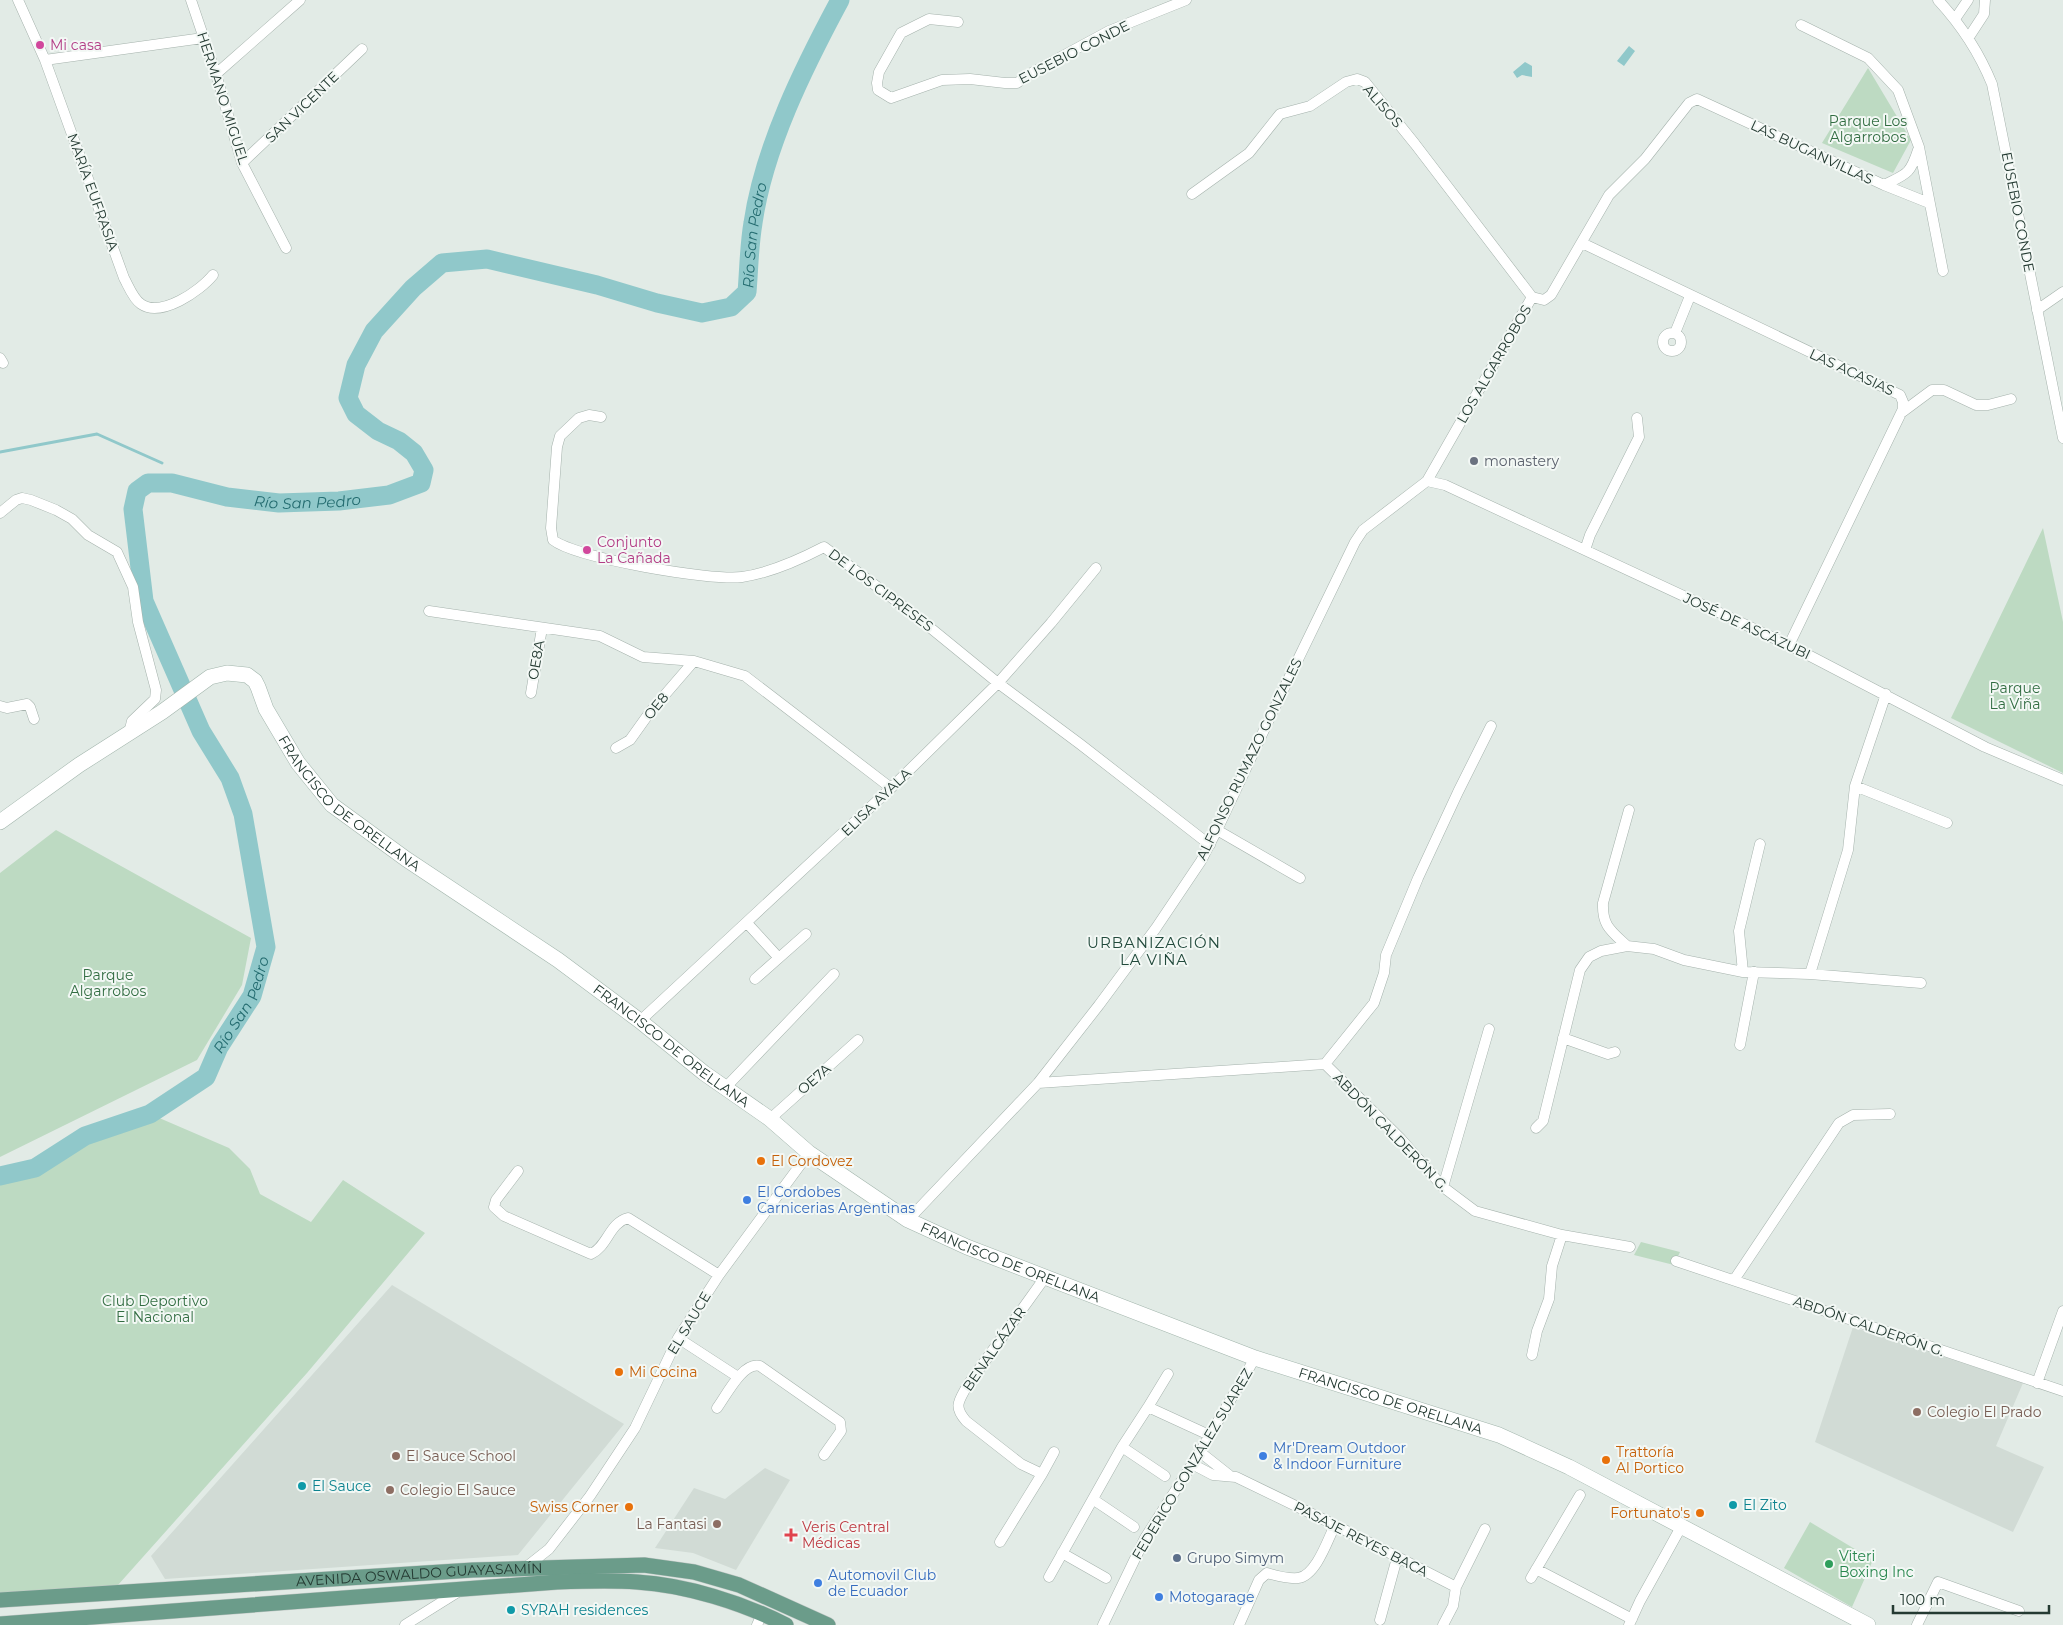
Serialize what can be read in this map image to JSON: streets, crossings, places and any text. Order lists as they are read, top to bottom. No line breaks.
{"streets":{"main road":["AVENIDA OSWALDO GUAYASAMÍN"],"street":["EUSEBIO CONDE","HERMANO MIGUEL","ALISOS","SAN VICENTE","LAS BUGANVILLAS","MARÍA EUFRASIA","LOS ALGARROBOS","LAS ACASIAS","DE LOS CIPRESES","JOSÉ DE ASCÁZUBI","OE8A","OE8","ALFONSO RUMAZO GONZALES","FRANCISCO DE ORELLANA","ELISA AYALA","OE7A","ABDÓN CALDERÓN G.","EL SAUCE","BENALCÁZAR","FEDERICO GONZÁLEZ SUAREZ","PASAJE REYES BACA"]},"crossings":[["HERMANO MIGUEL","SAN VICENTE"],["ALISOS","LOS ALGARROBOS"],["LAS BUGANVILLAS","LOS ALGARROBOS"],["LOS ALGARROBOS","LAS ACASIAS"],["LOS ALGARROBOS","JOSÉ DE ASCÁZUBI"],["LOS ALGARROBOS","ALFONSO RUMAZO GONZALES"],["LAS ACASIAS","JOSÉ DE ASCÁZUBI"],["DE LOS CIPRESES","ALFONSO RUMAZO GONZALES"],["DE LOS CIPRESES","ELISA AYALA"],["JOSÉ DE ASCÁZUBI","ALFONSO RUMAZO GONZALES"],["ALFONSO RUMAZO GONZALES","FRANCISCO DE ORELLANA"],["FRANCISCO DE ORELLANA","ELISA AYALA"],["FRANCISCO DE ORELLANA","OE7A"],["FRANCISCO DE ORELLANA","EL SAUCE"],["FRANCISCO DE ORELLANA","BENALCÁZAR"],["FRANCISCO DE ORELLANA","FEDERICO GONZÁLEZ SUAREZ"],["EL SAUCE","AVENIDA OSWALDO GUAYASAMÍN"],["FEDERICO GONZÁLEZ SUAREZ","PASAJE REYES BACA"]],"districts":["URBANIZACIÓN LA VIÑA"],"water":["Río San Pedro"],"parks":["Parque Los Algarrobos","Parque La Viña","Parque Algarrobos","Club Deportivo El Nacional"],"places":{"other":["Mi casa","monastery","Conjunto La Cañada","El Cordovez","El Cordobes Carnicerias Argentinas","Mi Cocina","Colegio El Prado","El Sauce School","Mr'Dream Outdoor & Indoor Furniture","Trattoría Al Portico","El Sauce","Colegio El Sauce","El Zito","Swiss Corner","Fortunato's","La Fantasi","Grupo Simym","Viteri Boxing Inc","Automovil Club de Ecuador","Motogarage","SYRAH residences"],"health":["Veris Central Médicas"]},"scale_bar":"100 m"}
